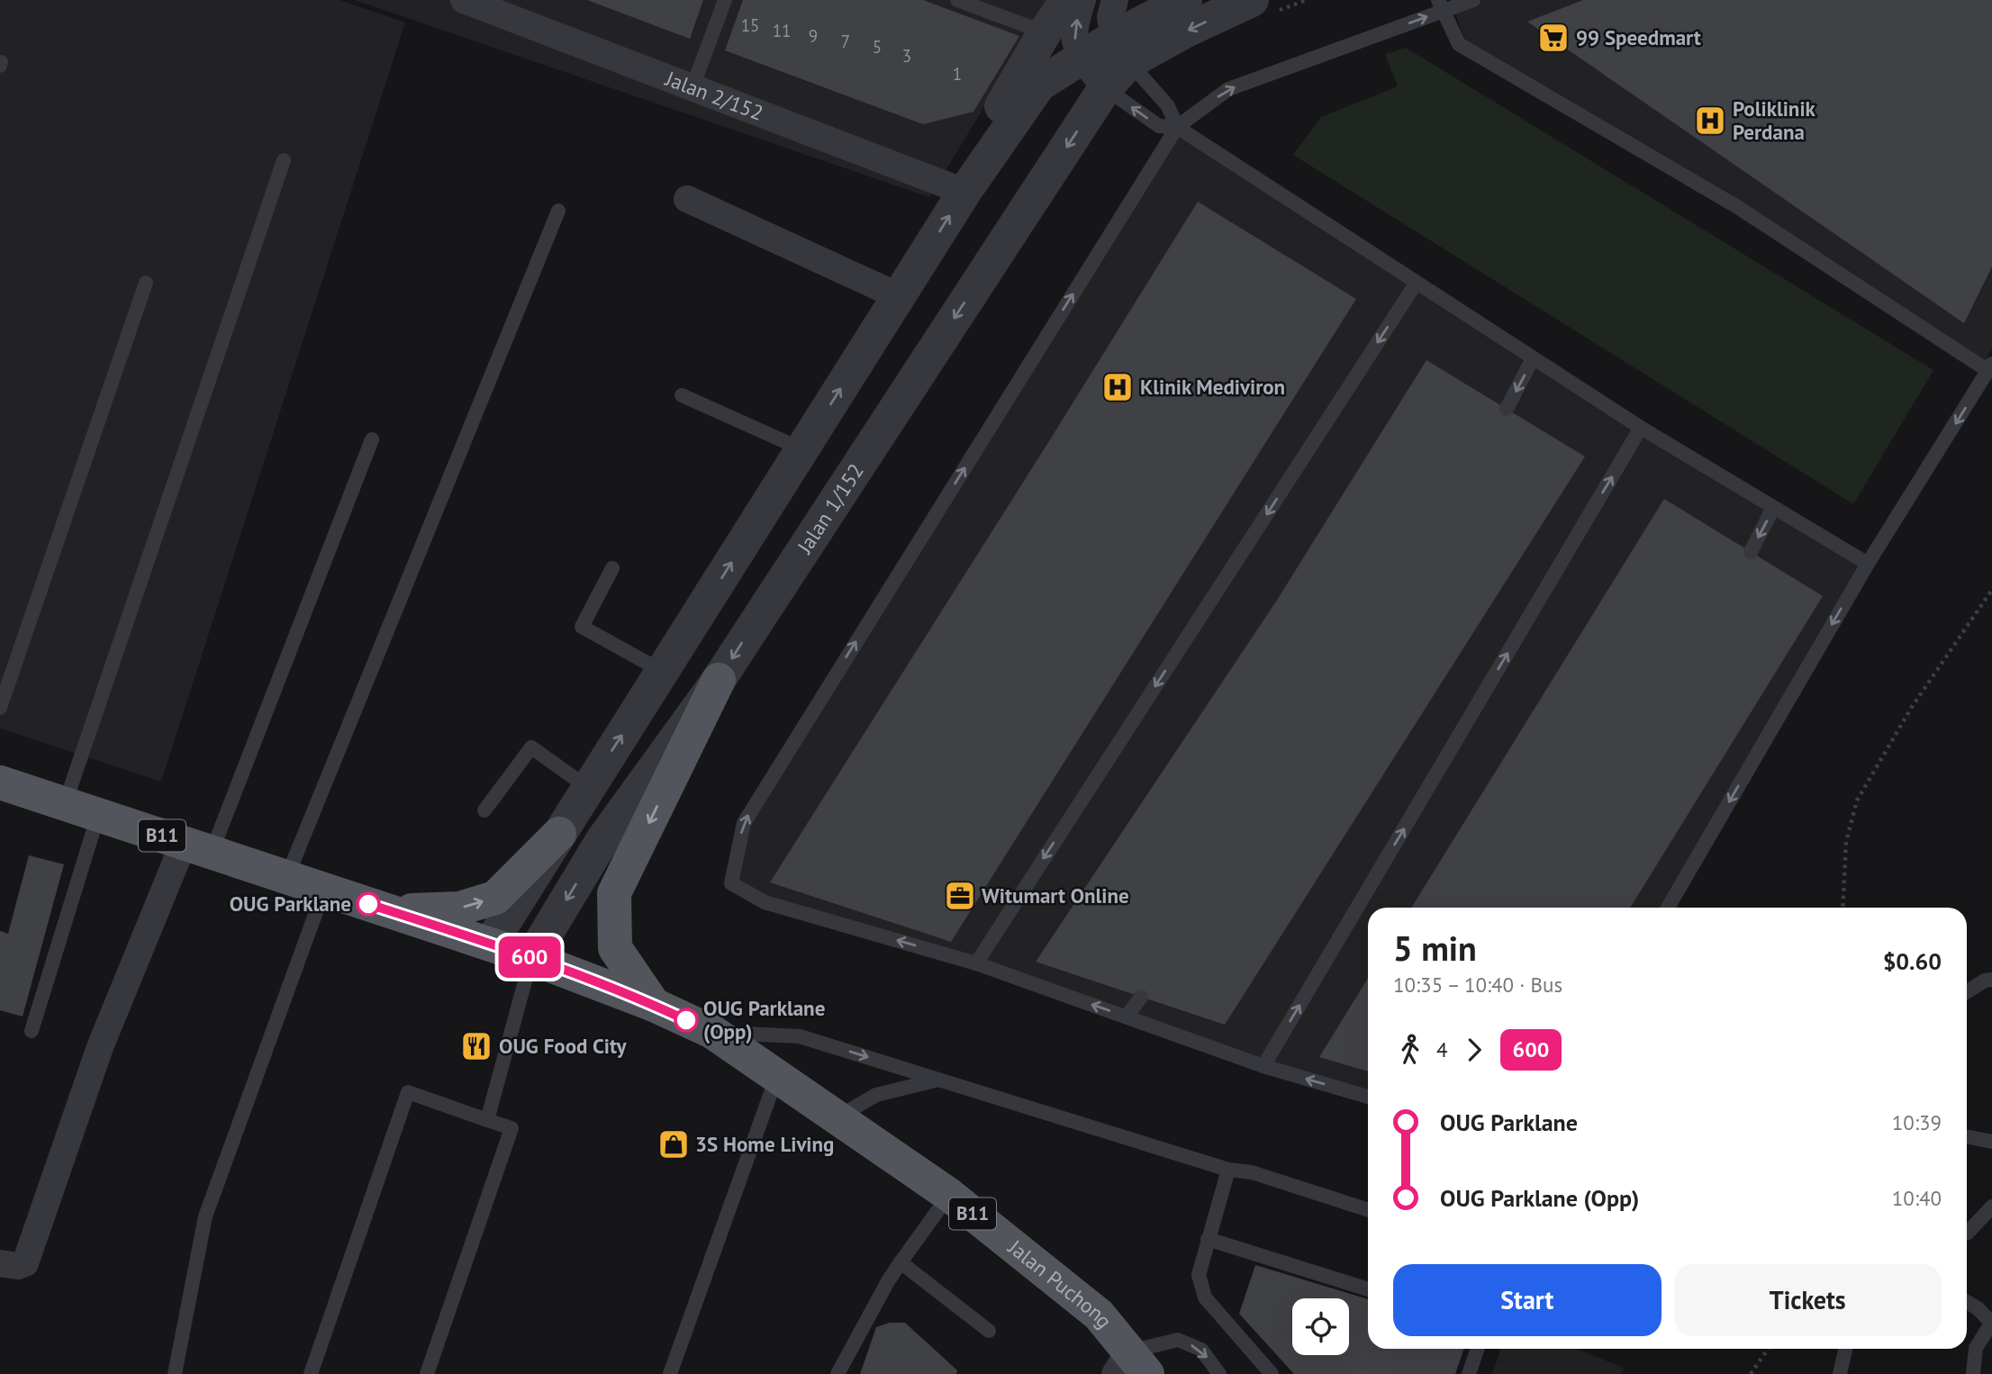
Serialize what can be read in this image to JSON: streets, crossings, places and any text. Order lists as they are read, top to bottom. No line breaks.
{"streets":{"main road":["B11","Jalan Puchong"],"street":["Jalan 2/152","Jalan 1/152"]},"crossings":[["Jalan 1/152","Jalan Puchong"]],"places":{"supermarket":["99 Speedmart"],"hospital":["Poliklinik Perdana","Klinik Mediviron"],"office":["Witumart Online"],"other":["OUG Parklane","OUG Parklane (Opp)"],"restaurant":["OUG Food City"],"shop":["3S Home Living"]},"lines":["bus line 600"],"house_numbers":["15","11","9","7","5","3","1"],"page":{"on_map":"600","heading":["5 min","10:35 – 10:40 · Bus","$0.60"],"legs":["4","600"],"list":[{"name":"OUG Parklane","value":"10:39"},{"name":"OUG Parklane (Opp)","value":"10:40"}],"buttons":["Start","Tickets"]}}
